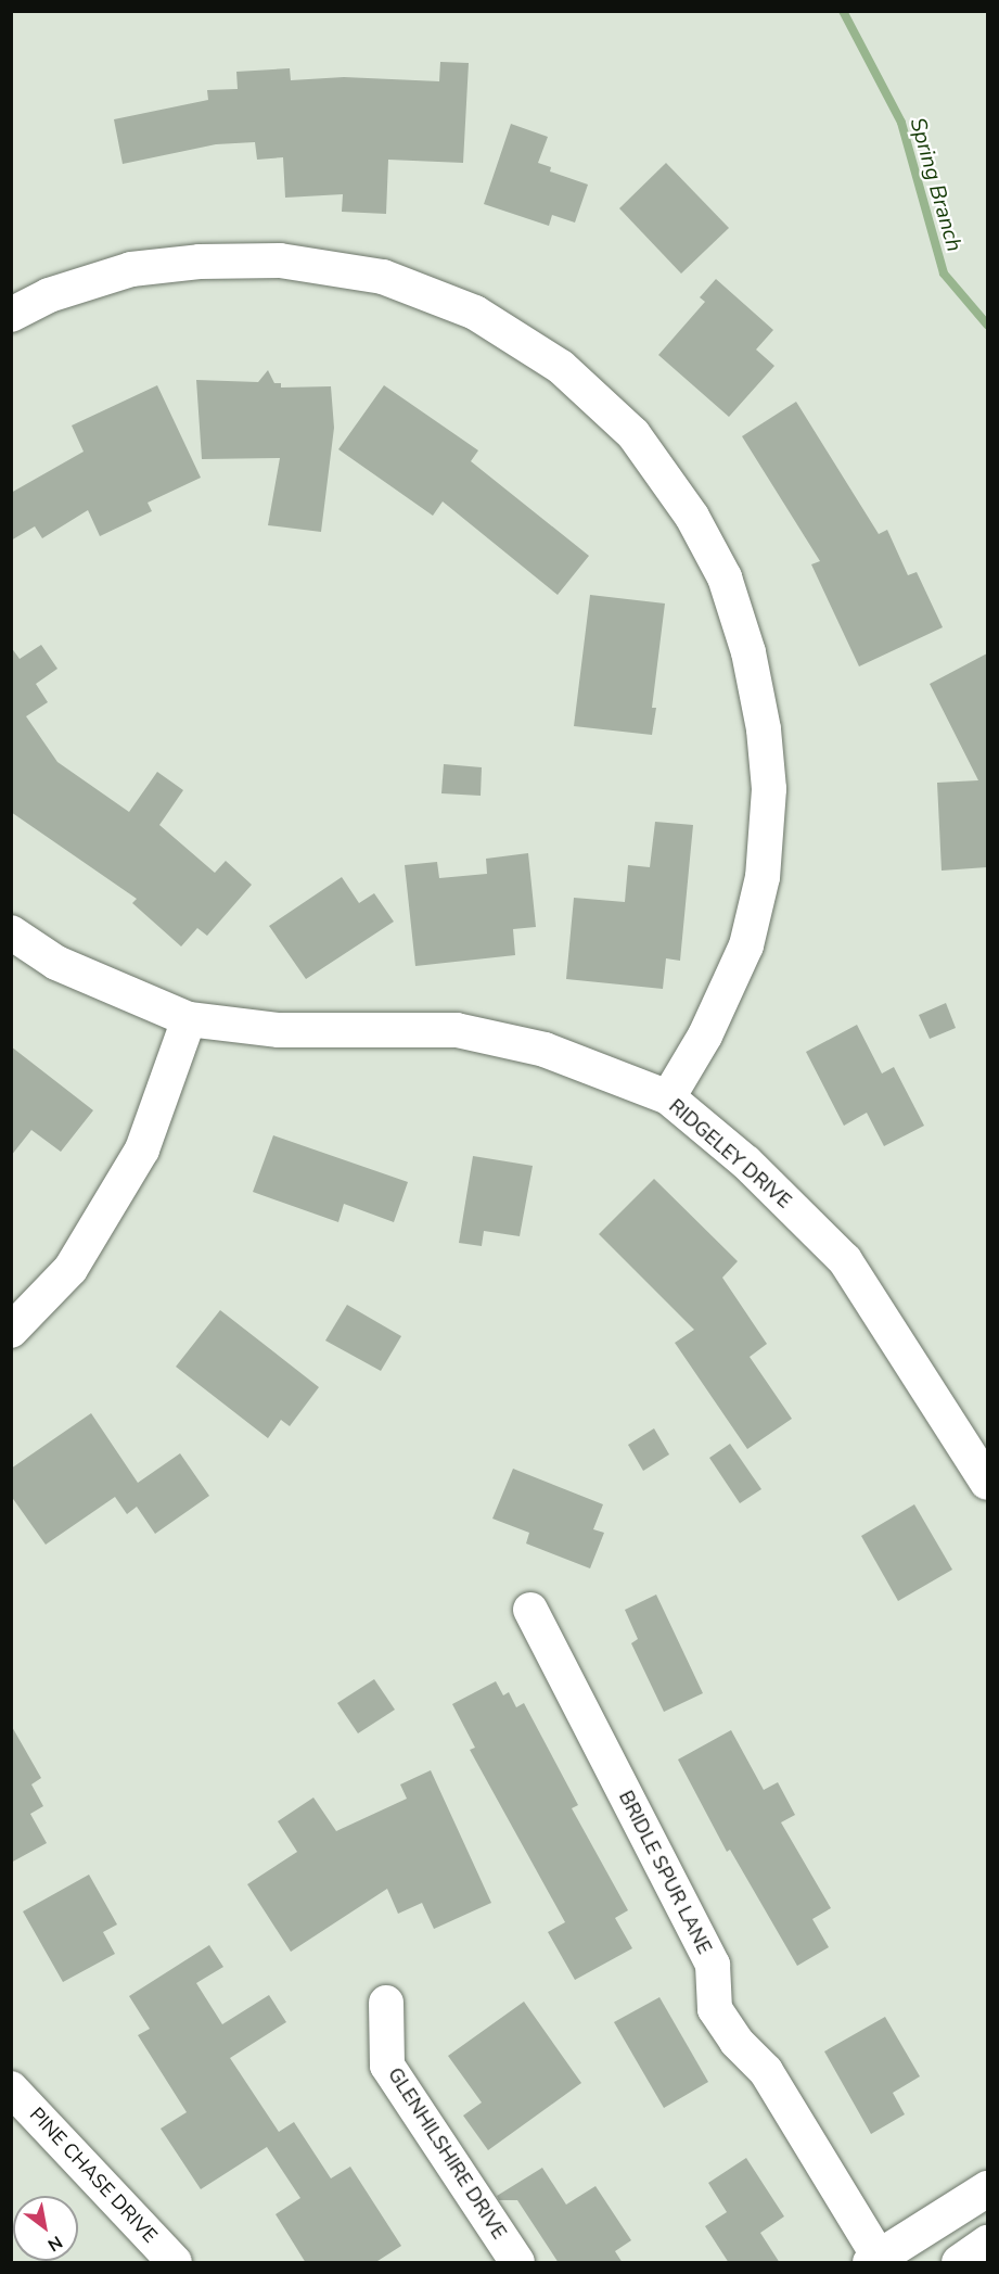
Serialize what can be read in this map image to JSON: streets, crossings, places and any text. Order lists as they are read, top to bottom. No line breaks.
{"streets":{"street":["RIDGELEY DRIVE","BRIDLE SPUR LANE","GLENHILSHIRE DRIVE","PINE CHASE DRIVE"]},"water":["Spring Branch"],"north":"bottom right"}
